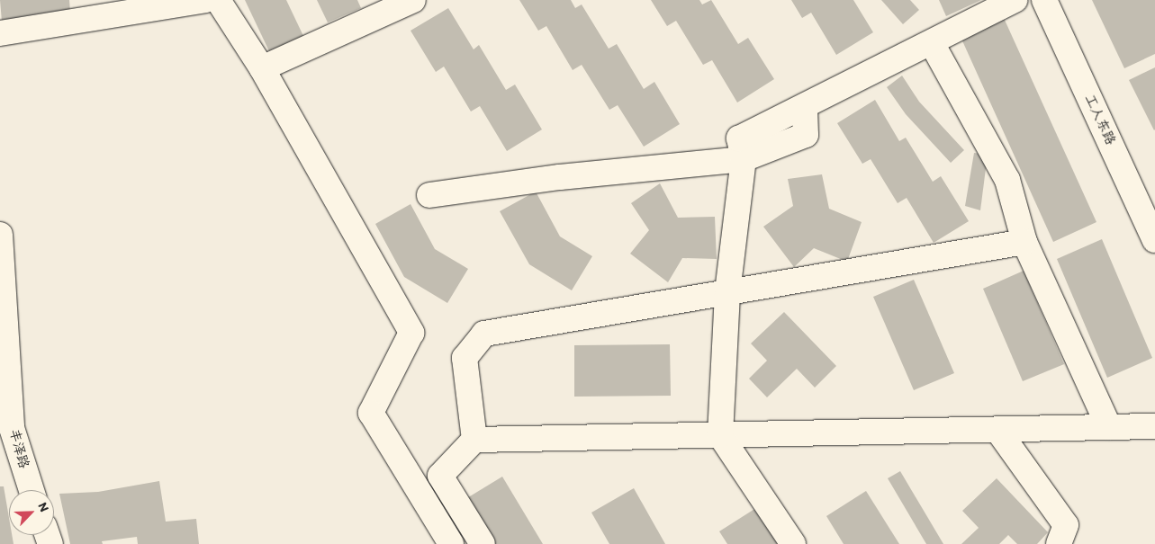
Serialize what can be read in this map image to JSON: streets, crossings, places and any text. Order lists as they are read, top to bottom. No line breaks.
{"streets":{"street":["工人东路","丰泽路"]},"north":"top right"}
